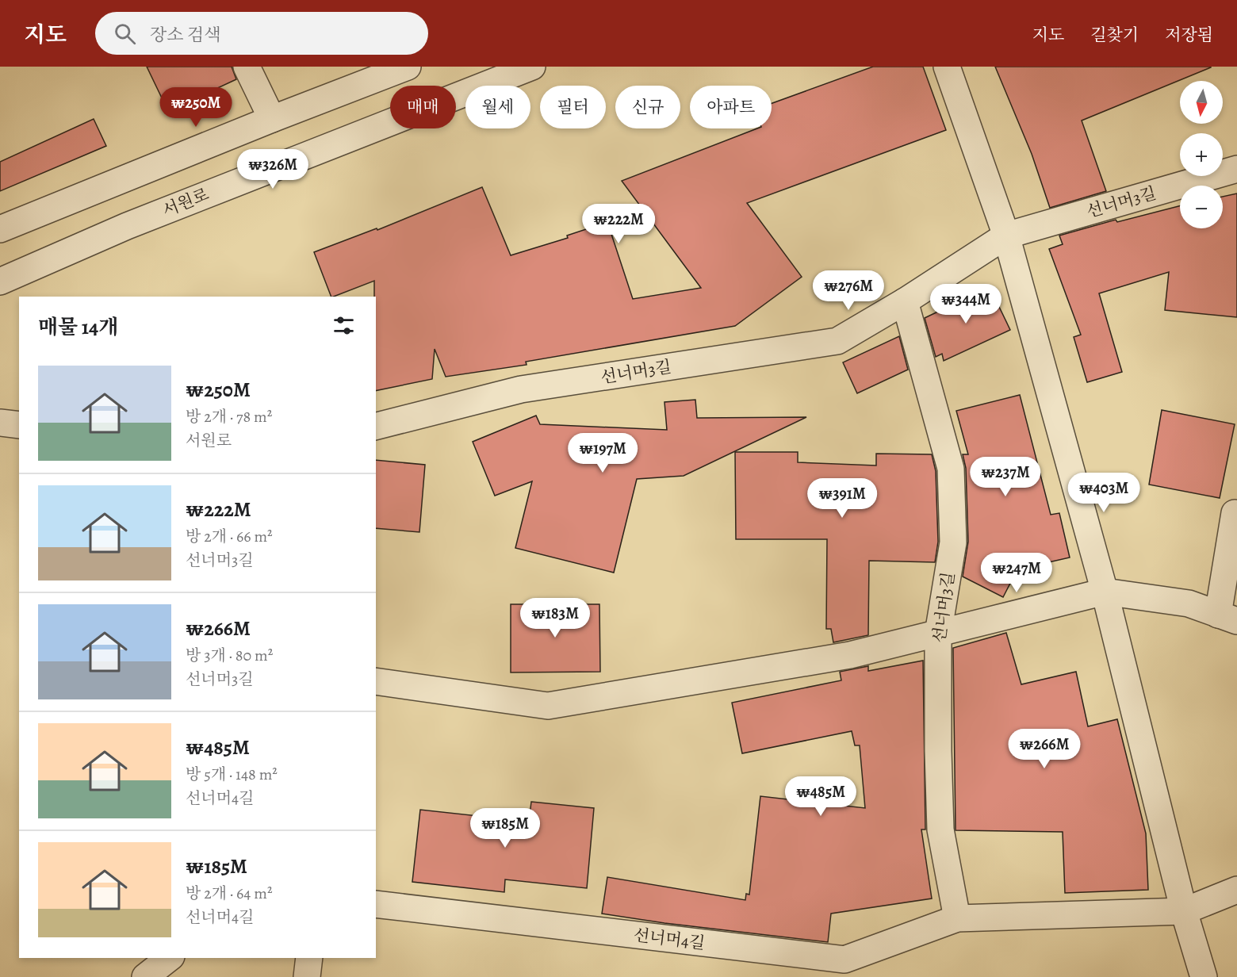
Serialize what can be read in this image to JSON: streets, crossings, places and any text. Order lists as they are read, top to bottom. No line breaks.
{"streets":{"street":["서원로","선너머3길","선너머4길"]},"crossings":[["선너머3길","선너머4길"]],"north":"bottom","page":{"header":"지도","search":"장소 검색","nav":["지도","길찾기","저장됨"],"map_buttons":["+","−"],"chip":["매매","월세","필터","신규","아파트"],"price":["₩250M","₩326M","₩222M","₩276M","₩344M","₩197M","₩237M","₩403M","₩391M","₩247M","₩183M","₩266M","₩485M","₩185M"],"heading":"매물 14개","list":[{"name":"₩250M","note":"방 2개 · 78 m² · 서원로"},{"name":"₩222M","note":"방 2개 · 66 m² · 선너머3길"},{"name":"₩266M","note":"방 3개 · 80 m² · 선너머3길"},{"name":"₩485M","note":"방 5개 · 148 m² · 선너머4길"},{"name":"₩185M","note":"방 2개 · 64 m² · 선너머4길"}]}}
